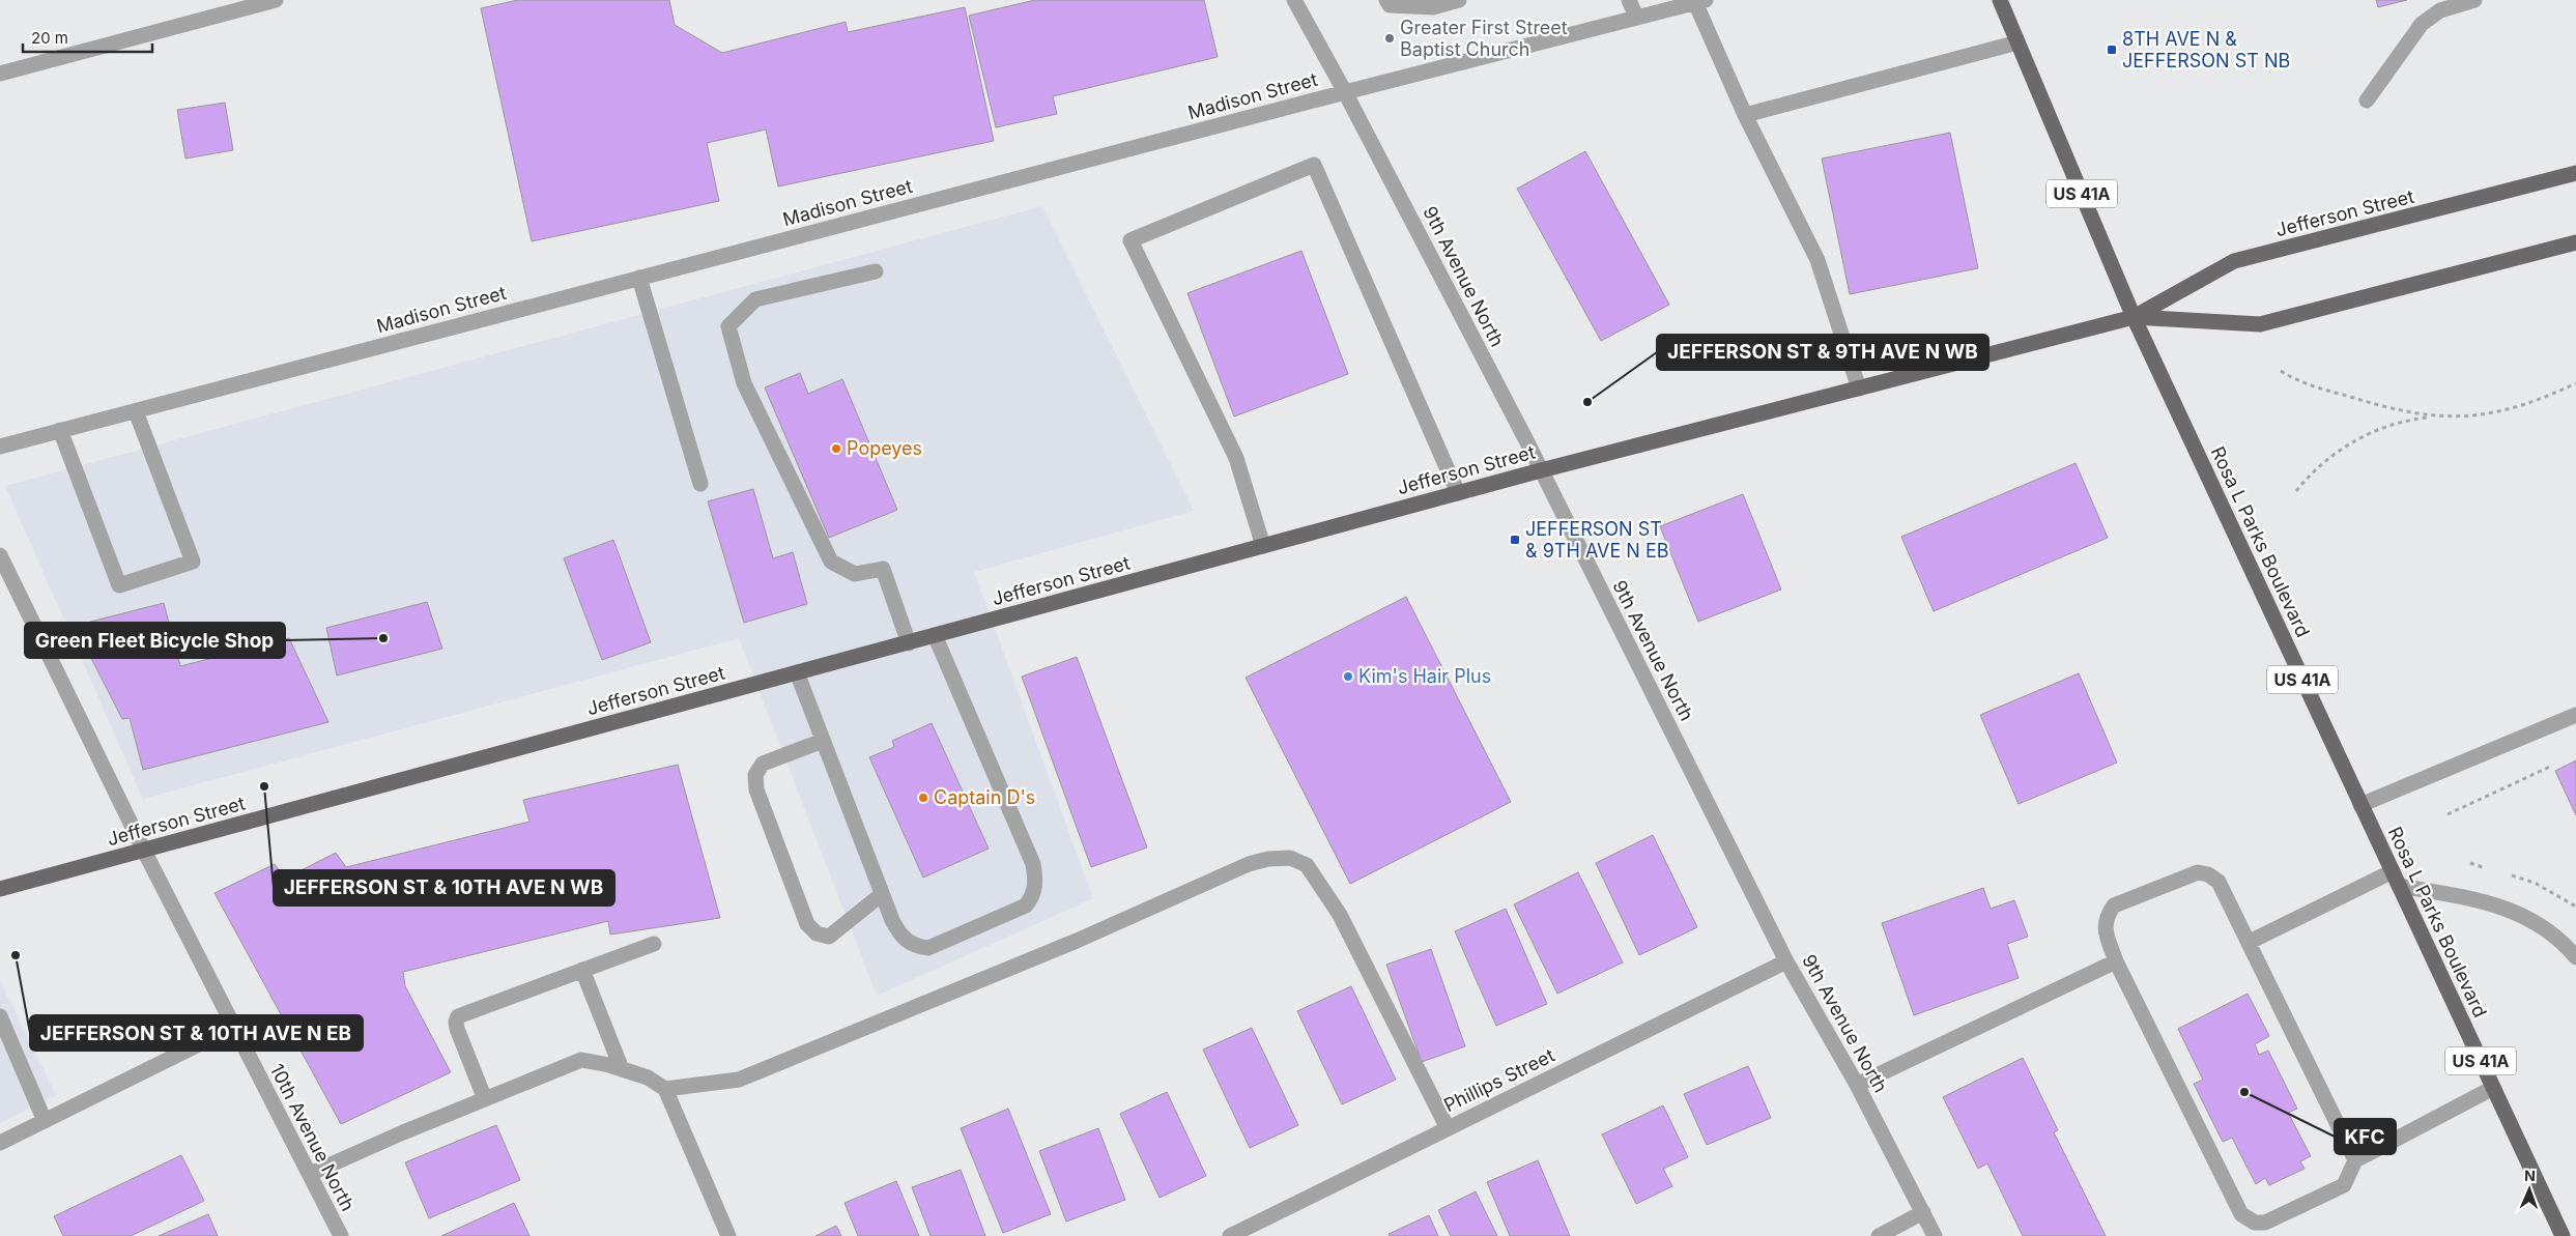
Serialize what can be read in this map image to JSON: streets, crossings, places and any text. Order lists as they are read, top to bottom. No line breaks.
{"streets":{"main road":["US 41A","Jefferson Street","Rosa L Parks Boulevard"],"street":["Madison Street","9th Avenue North","Phillips Street","10th Avenue North"]},"crossings":[["Madison Street","9th Avenue North"],["Jefferson Street","9th Avenue North"],["Jefferson Street","Rosa L Parks Boulevard"],["Jefferson Street","10th Avenue North"],["9th Avenue North","Phillips Street"]],"places":{"other":["Greater First Street Baptist Church","JEFFERSON ST & 9TH AVE N WB","Popeyes","Green Fleet Bicycle Shop","Kim's Hair Plus","JEFFERSON ST & 10TH AVE N WB","Captain D's","JEFFERSON ST & 10TH AVE N EB","KFC"],"transit":["8TH AVE N & JEFFERSON ST NB","JEFFERSON ST & 9TH AVE N EB"]},"scale_bar":"20 m","north":"top"}
